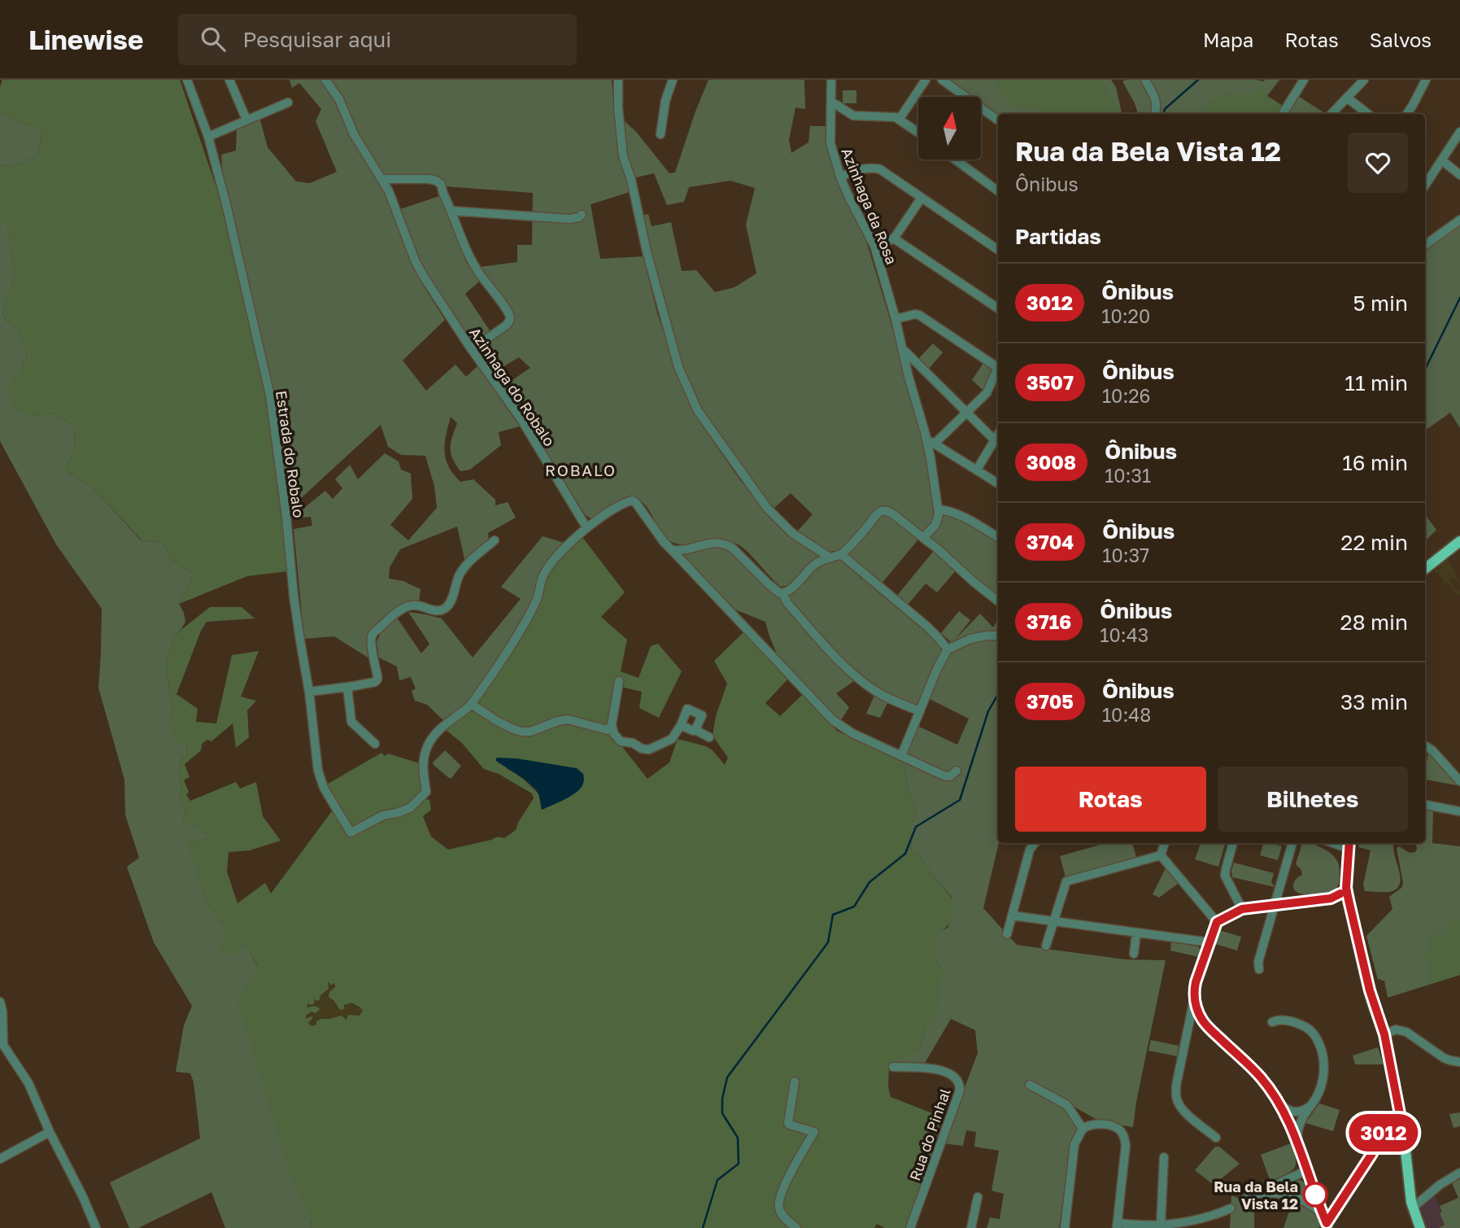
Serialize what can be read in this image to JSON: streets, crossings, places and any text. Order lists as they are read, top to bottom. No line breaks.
{"streets":{"street":["Azinhaga da Rosa","Azinhaga do Robalo","Estrada do Robalo","Rua do Pinhal"]},"districts":["ROBALO"],"places":["Rua da Bela Vista 12"],"lines":["bus line 3012"],"north":"top","page":{"header":"Linewise","search":"Pesquisar aqui","nav":["Mapa","Rotas","Salvos"],"on_map":"3012","heading":[["Rua da Bela Vista 12","Ônibus"],"Partidas"],"list":[{"mark":"3012","name":"Ônibus","note":"10:20","value":"5 min"},{"mark":"3507","name":"Ônibus","note":"10:26","value":"11 min"},{"mark":"3008","name":"Ônibus","note":"10:31","value":"16 min"},{"mark":"3704","name":"Ônibus","note":"10:37","value":"22 min"},{"mark":"3716","name":"Ônibus","note":"10:43","value":"28 min"},{"mark":"3705","name":"Ônibus","note":"10:48","value":"33 min"}],"buttons":["Rotas","Bilhetes"]}}
